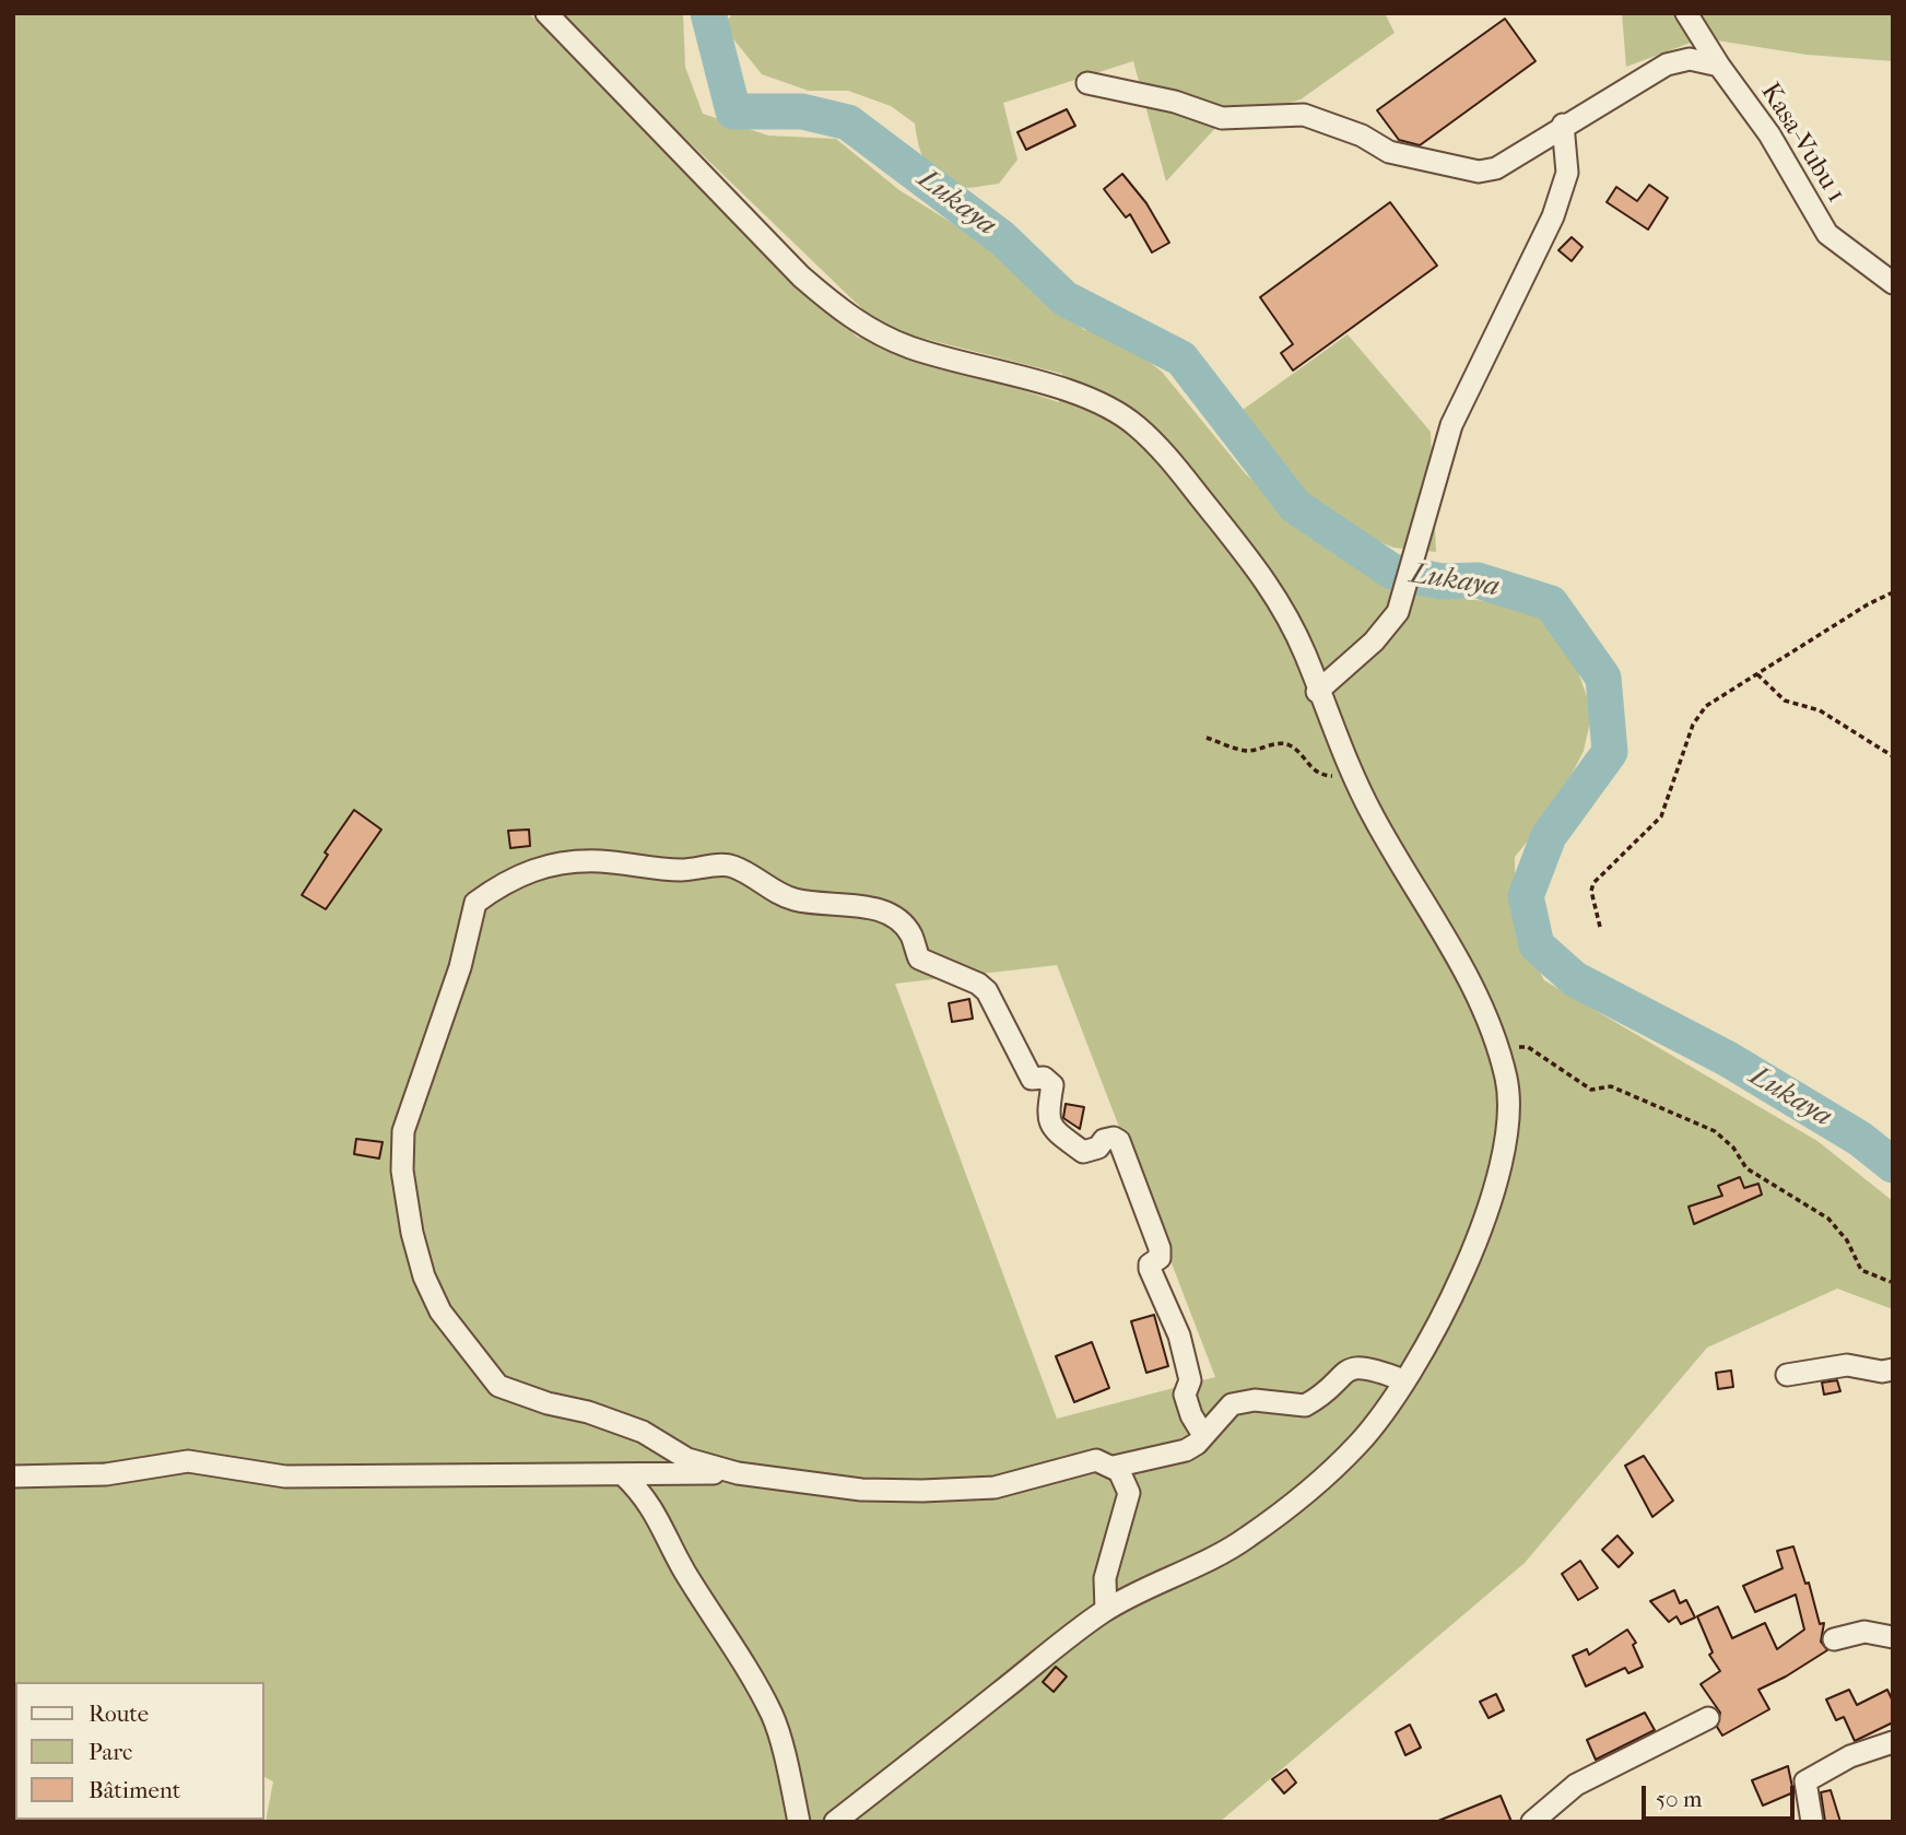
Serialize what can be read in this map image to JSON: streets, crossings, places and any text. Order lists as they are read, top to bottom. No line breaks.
{"streets":{"street":["Kasa-Vubu 1"]},"water":["Lukaya"],"legend":["Route","Parc","Bâtiment"],"scale_bar":"50 m"}
